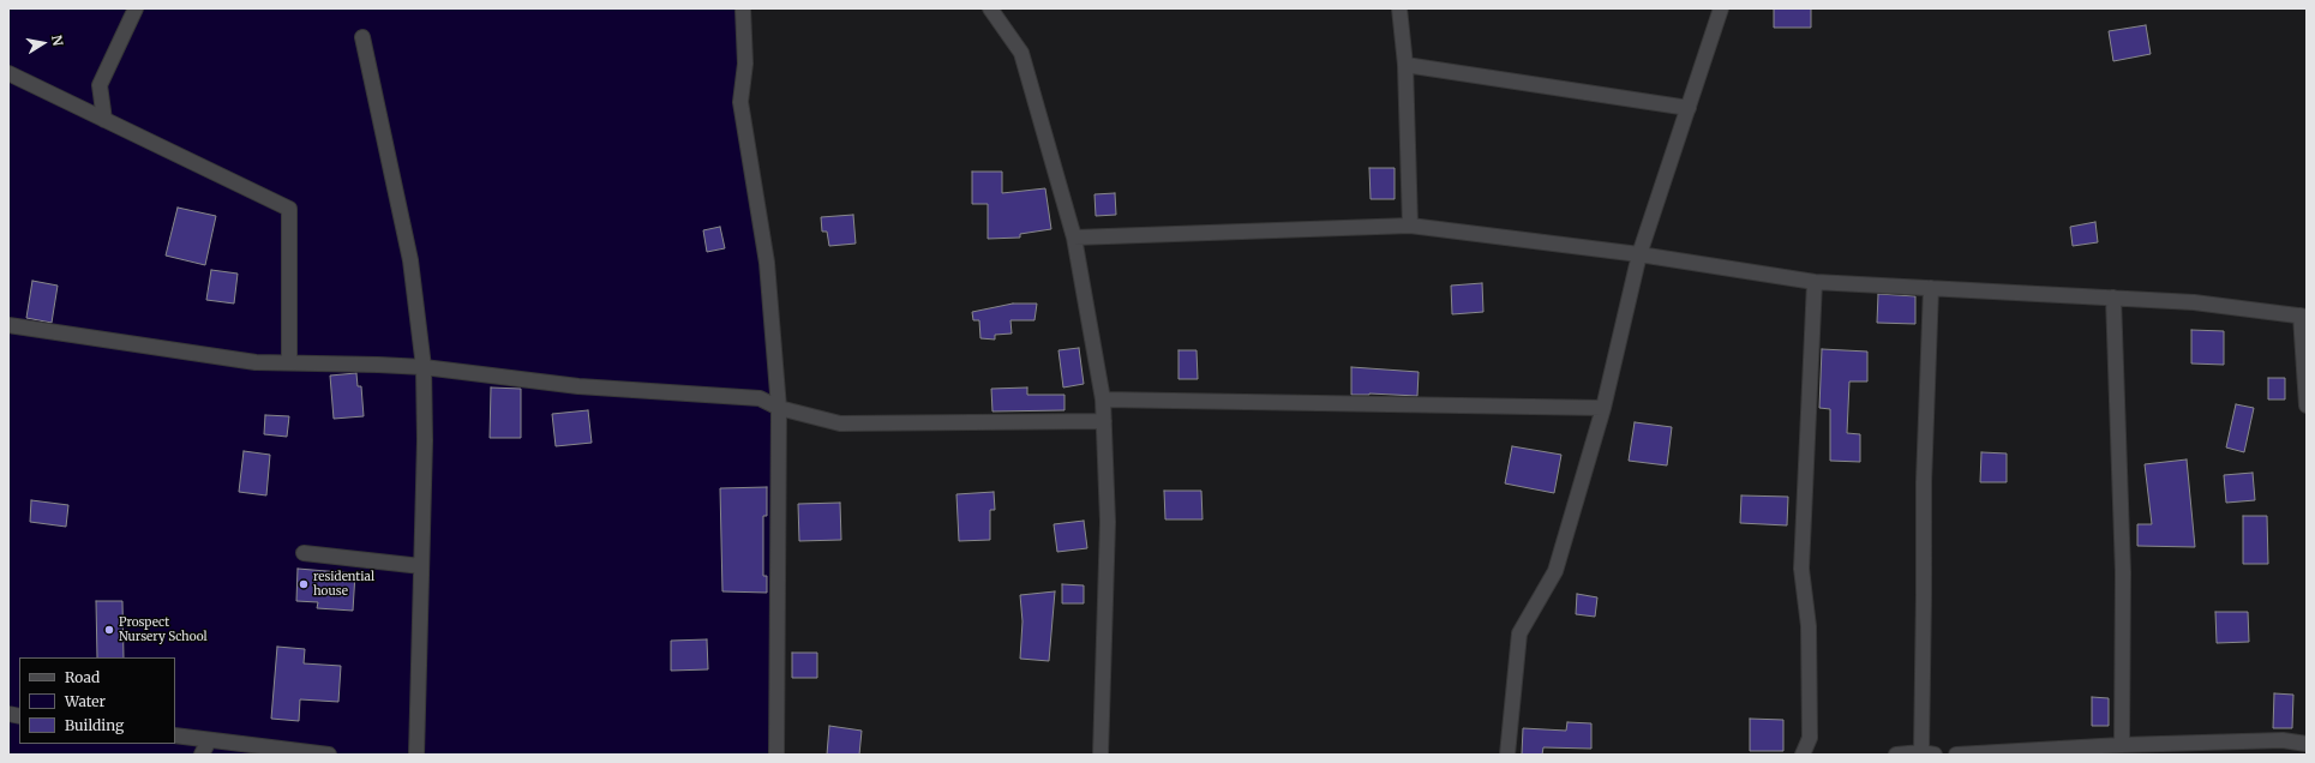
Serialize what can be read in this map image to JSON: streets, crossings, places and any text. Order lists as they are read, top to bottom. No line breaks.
{"places":["residential house","Prospect Nursery School"],"legend":["Road","Water","Building"],"north":"right"}
